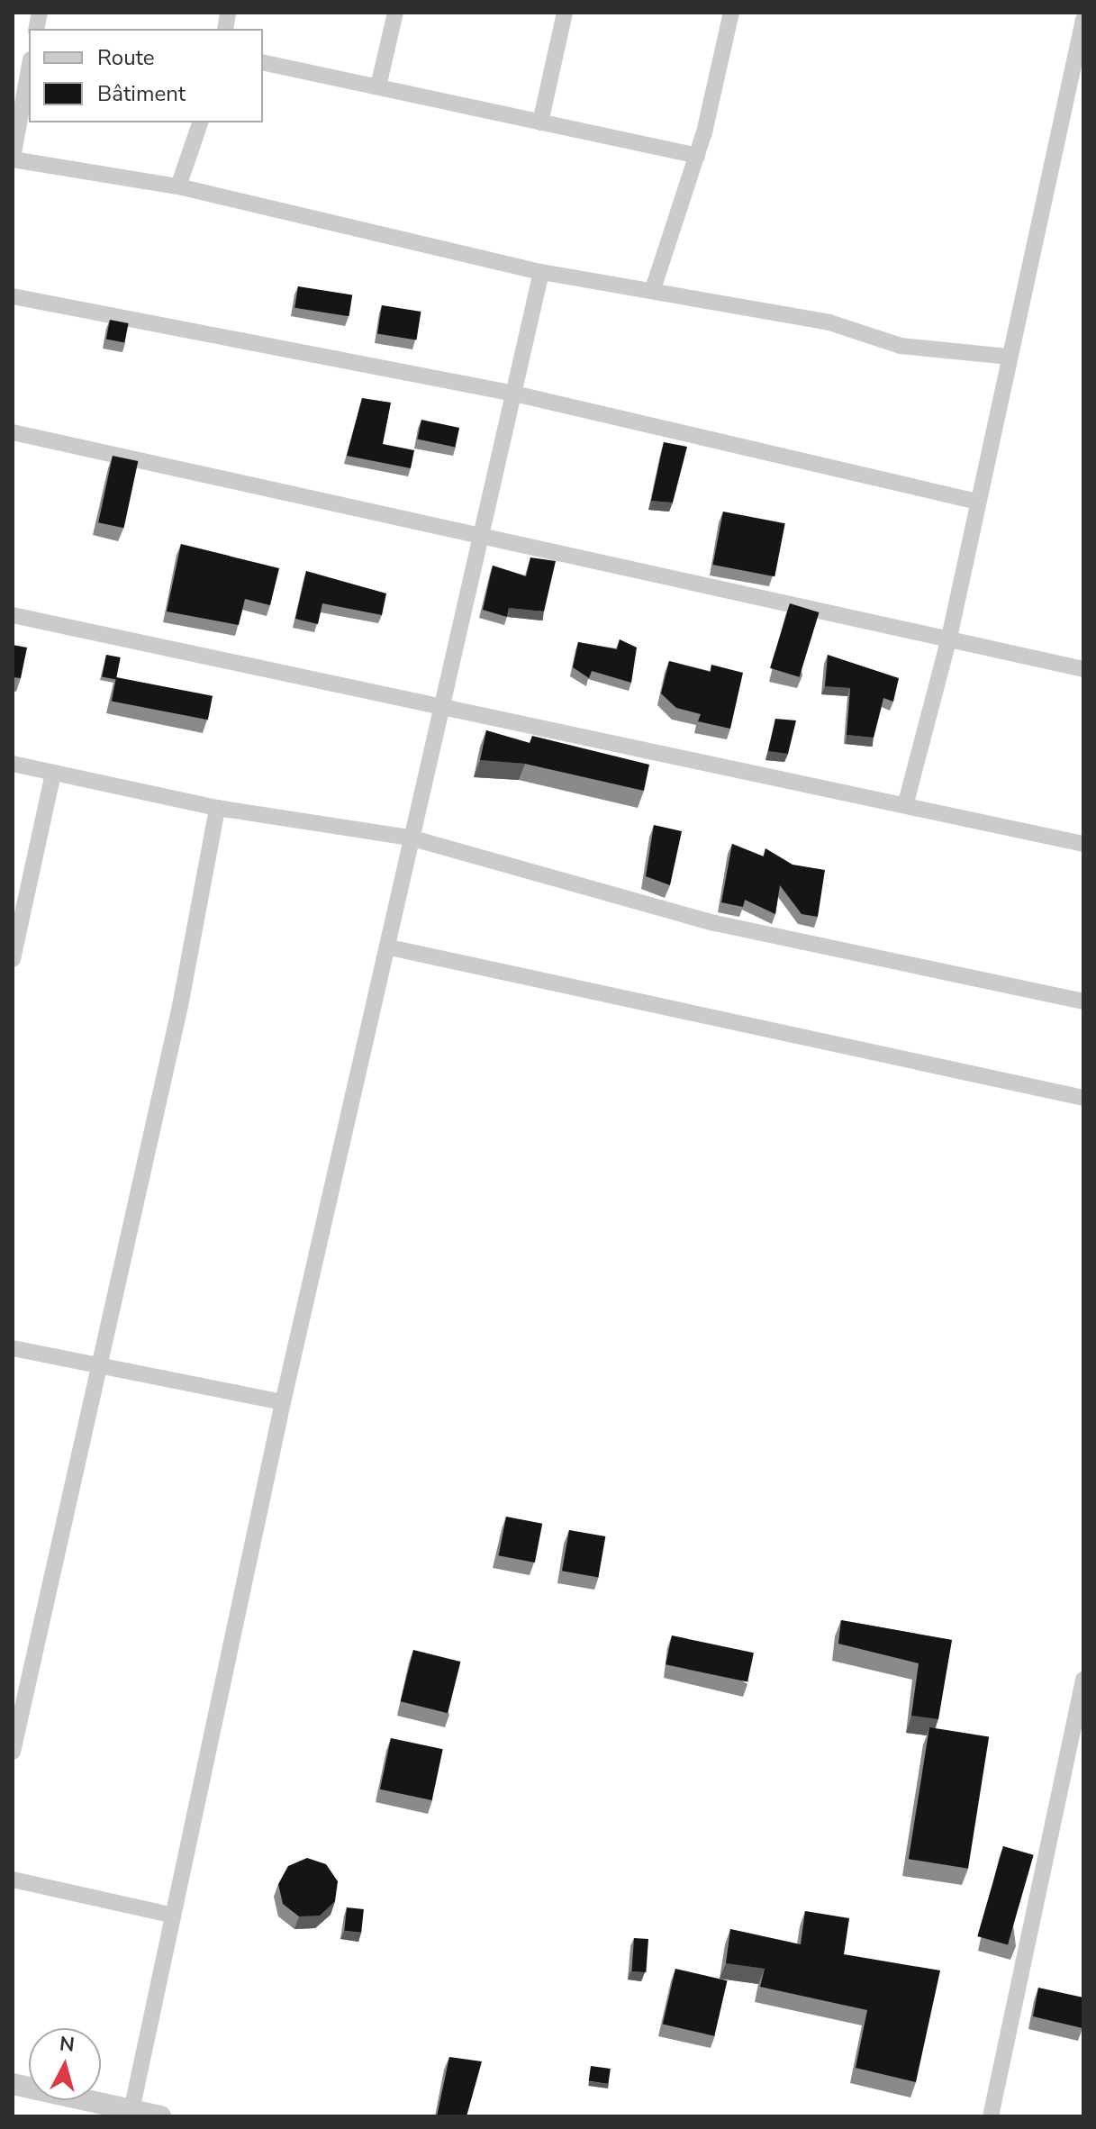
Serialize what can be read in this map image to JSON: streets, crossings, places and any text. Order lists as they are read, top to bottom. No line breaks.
{"legend":["Route","Bâtiment"],"north":"top"}
